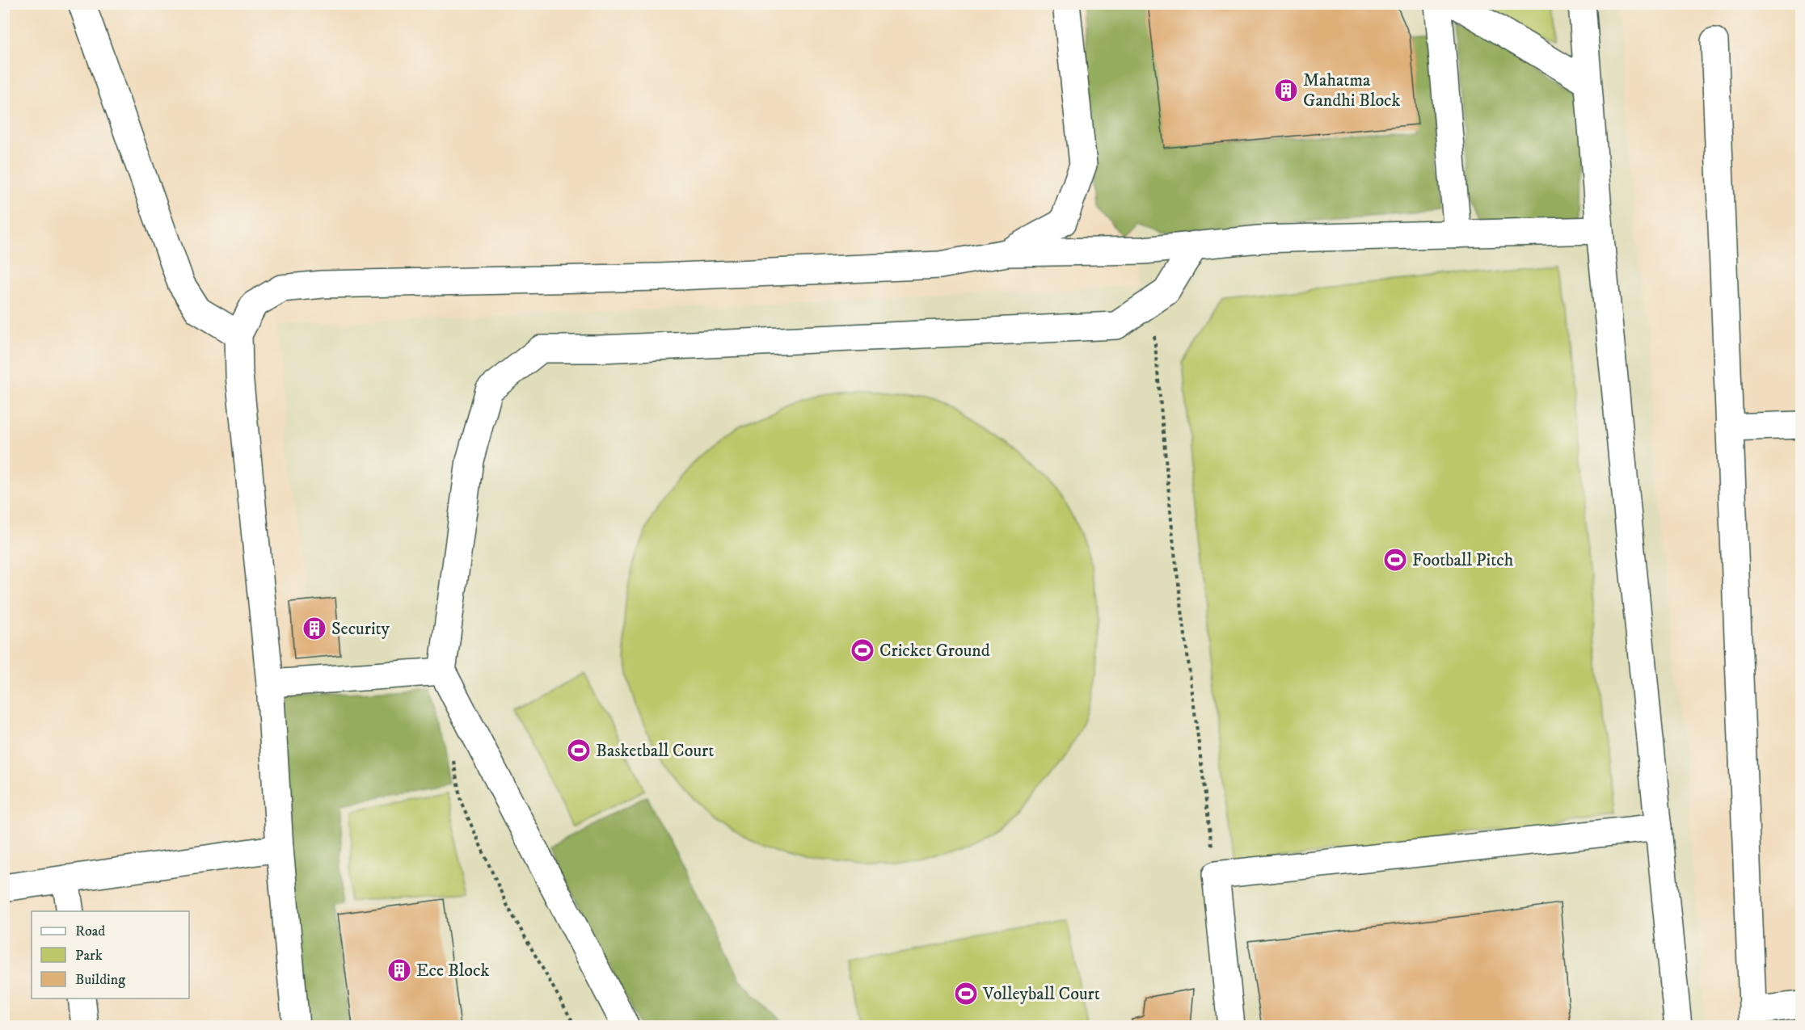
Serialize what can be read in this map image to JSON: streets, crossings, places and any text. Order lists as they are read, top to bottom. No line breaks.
{"places":{"building":["Mahatma Gandhi Block","Security","Ece Block"],"sports":["Football Pitch","Cricket Ground","Basketball Court","Volleyball Court"]},"legend":["Road","Park","Building"]}
